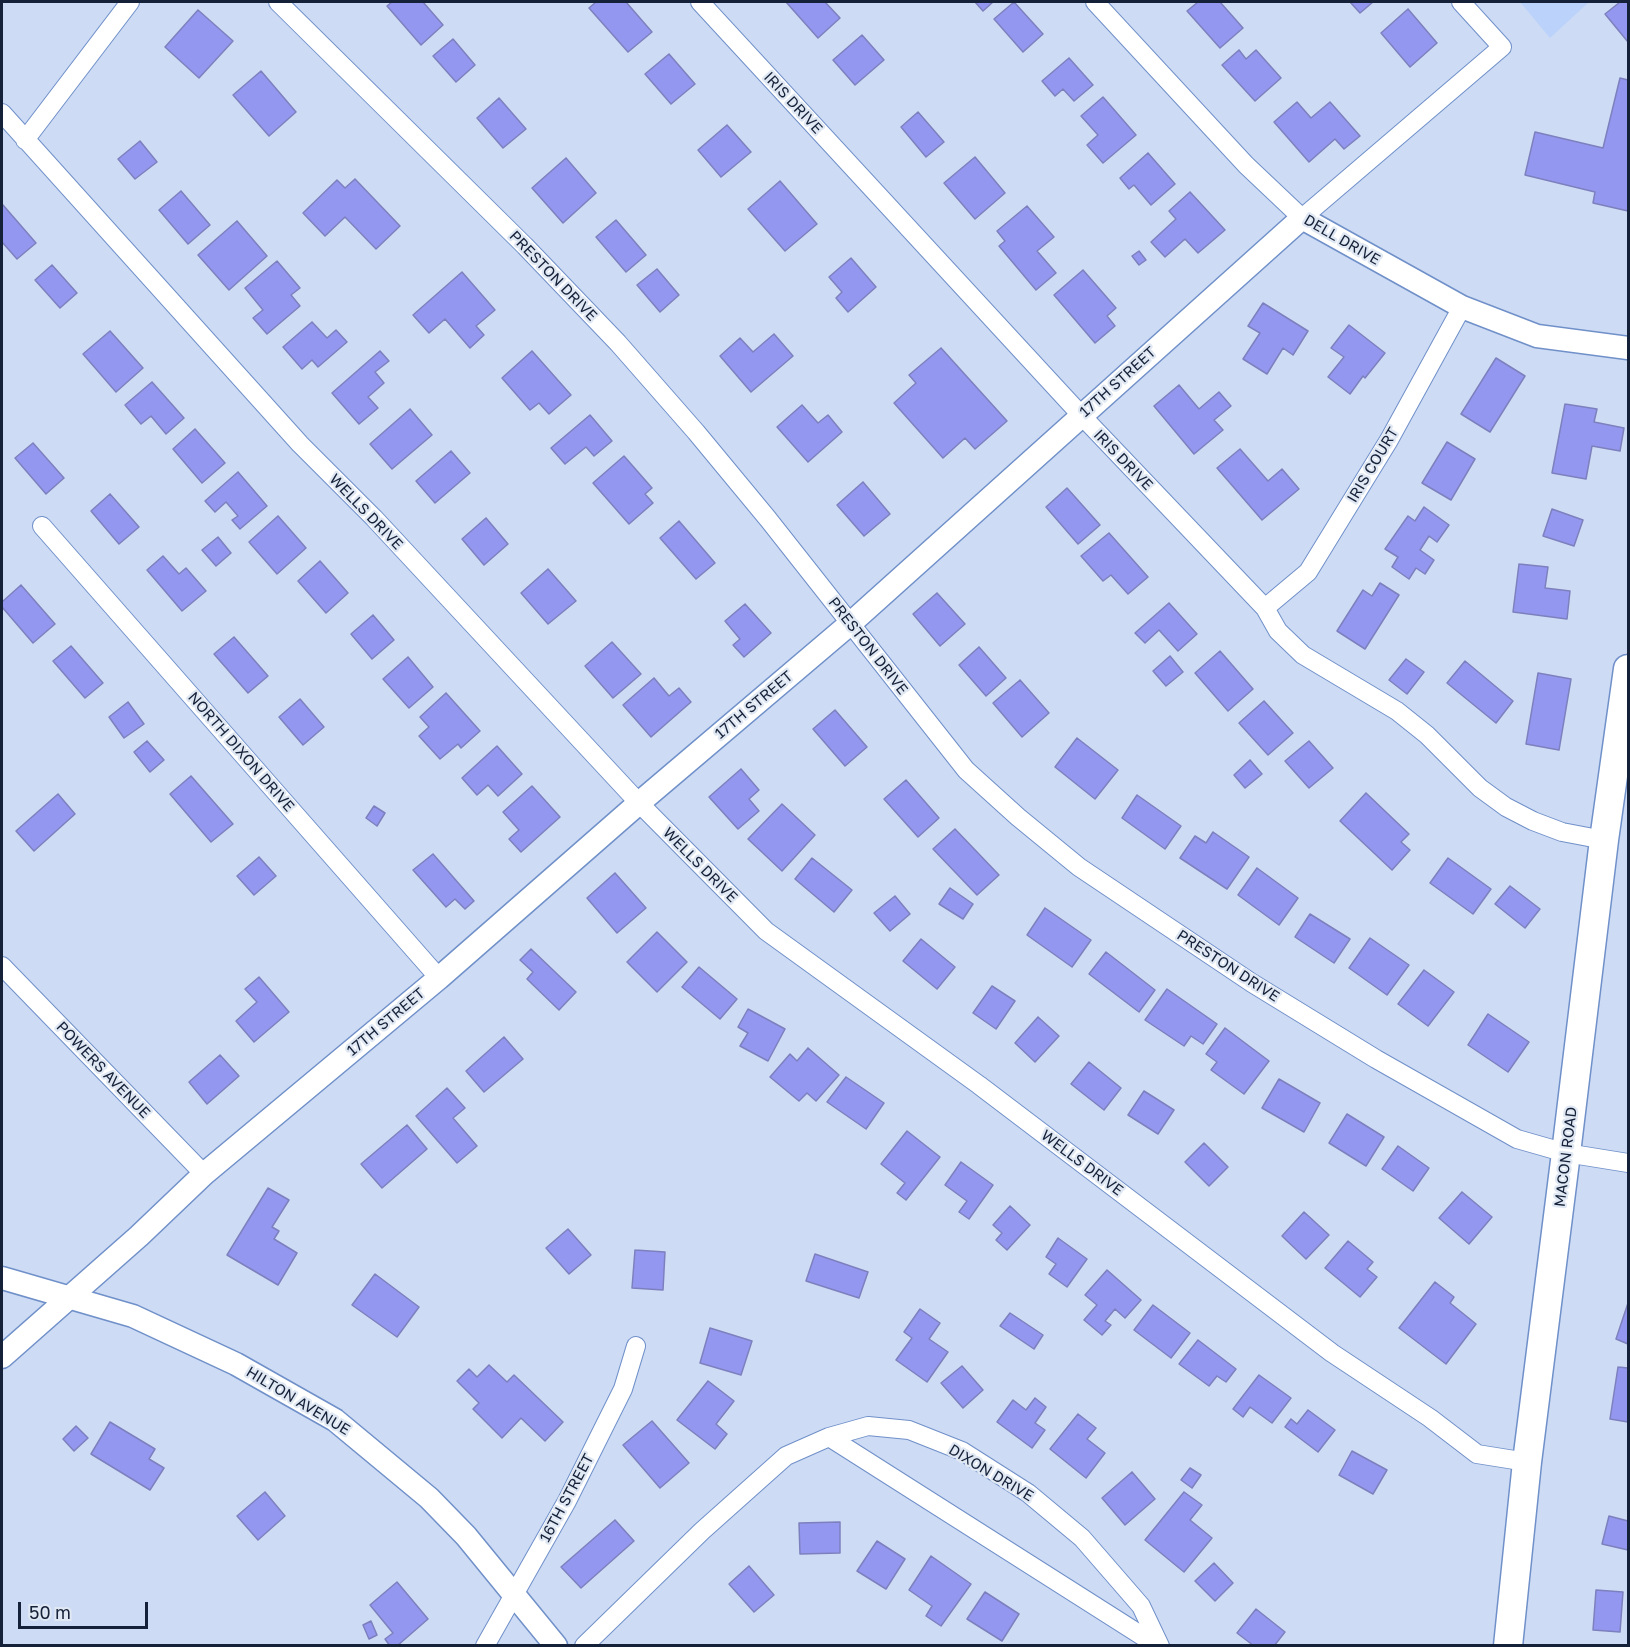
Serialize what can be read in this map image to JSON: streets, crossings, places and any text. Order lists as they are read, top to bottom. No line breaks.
{"streets":{"main road":["MACON ROAD"],"street":["IRIS DRIVE","DELL DRIVE","PRESTON DRIVE","17TH STREET","IRIS COURT","WELLS DRIVE","NORTH DIXON DRIVE","POWERS AVENUE","HILTON AVENUE","DIXON DRIVE","16TH STREET"]},"crossings":[["IRIS DRIVE","17TH STREET"],["IRIS DRIVE","IRIS COURT"],["IRIS DRIVE","MACON ROAD"],["DELL DRIVE","17TH STREET"],["DELL DRIVE","IRIS COURT"],["PRESTON DRIVE","17TH STREET"],["PRESTON DRIVE","MACON ROAD"],["17TH STREET","WELLS DRIVE"],["17TH STREET","NORTH DIXON DRIVE"],["17TH STREET","POWERS AVENUE"],["17TH STREET","HILTON AVENUE"],["WELLS DRIVE","MACON ROAD"],["HILTON AVENUE","16TH STREET"]],"scale_bar":"50 m"}
